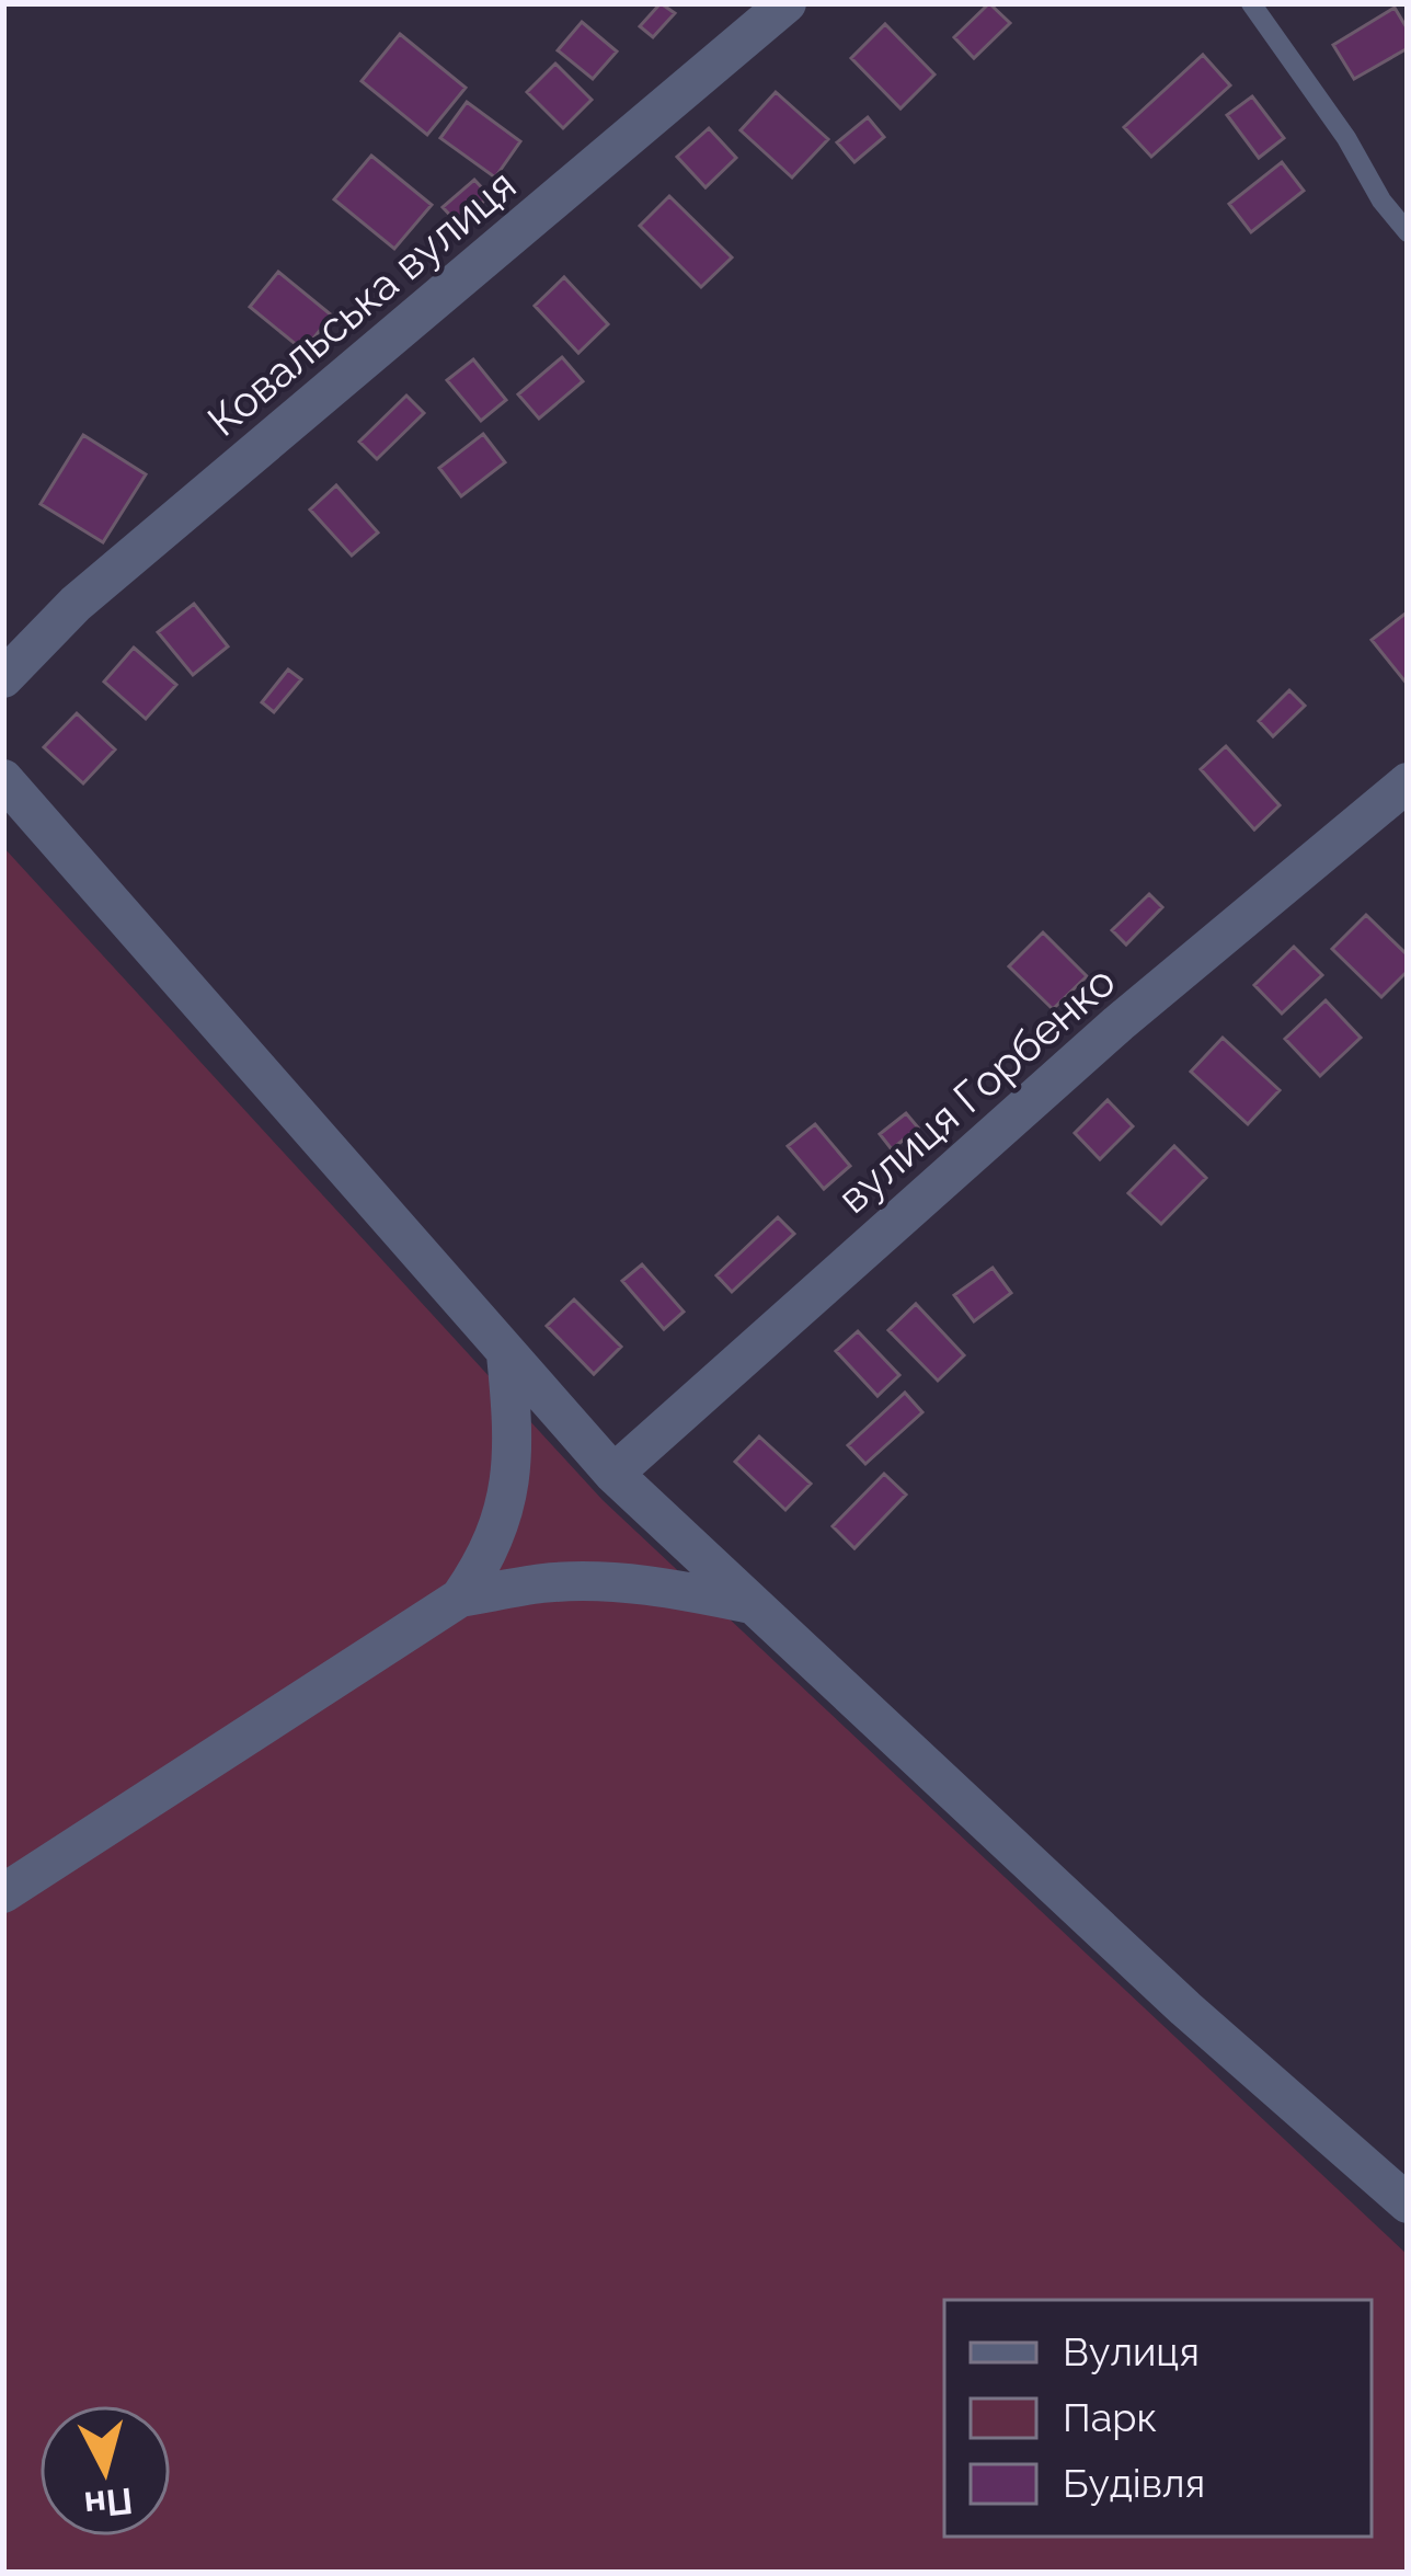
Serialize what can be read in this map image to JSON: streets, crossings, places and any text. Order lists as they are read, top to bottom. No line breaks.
{"streets":{"street":["Ковальська вулиця","вулиця Горбенко"]},"legend":["Вулиця","Парк","Будівля"],"north":"bottom"}
